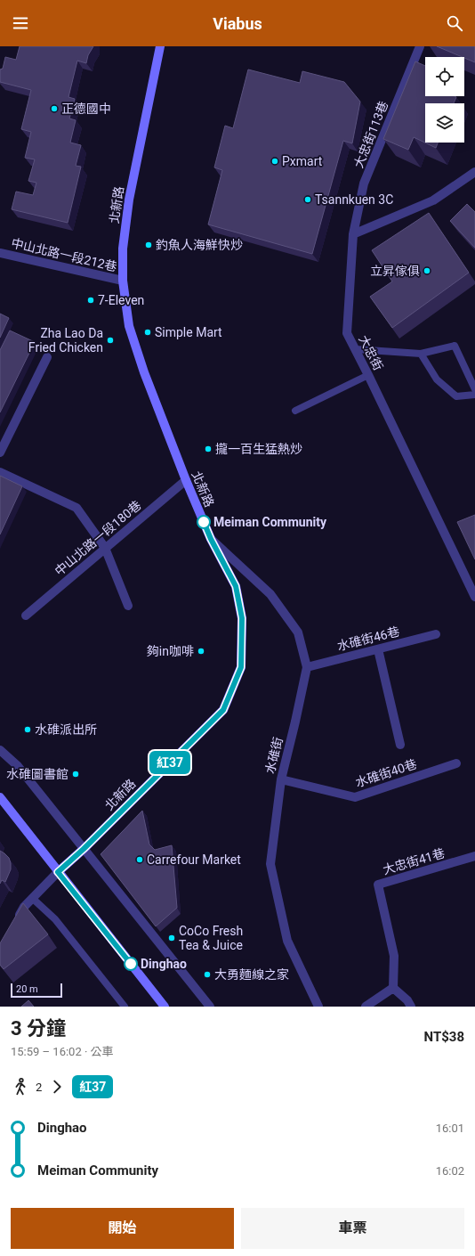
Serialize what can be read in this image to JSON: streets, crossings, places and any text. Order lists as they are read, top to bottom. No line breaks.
{"streets":{"main road":["北新路"],"street":["大忠街113巷","中山北路一段212巷","大忠街","中山北路一段180巷","水碓街46巷","水碓街","水碓街40巷","大忠街41巷"]},"crossings":[["大忠街113巷","大忠街"],["北新路","中山北路一段212巷"],["北新路","中山北路一段180巷"],["北新路","水碓街"],["水碓街46巷","水碓街"],["水碓街","水碓街40巷"]],"places":["正德國中","Pxmart","Tsannkuen 3C","釣魚人海鮮快炒","立昇傢俱","7-Eleven","Simple Mart","Zha Lao Da Fried Chicken","攏一百生猛熱炒","Meiman Community","夠in咖啡","水碓派出所","水碓圖書館","Carrefour Market","CoCo Fresh Tea & Juice","Dinghao","大勇麵線之家"],"lines":["bus line 紅37"],"scale_bar":"20 m","page":{"header":"Viabus","on_map":"紅37","scale":"20 m","heading":["3 分鐘","15:59 – 16:02 · 公車","NT$38"],"legs":["2","紅37"],"list":[{"name":"Dinghao","value":"16:01"},{"name":"Meiman Community","value":"16:02"}],"buttons":["開始","車票"]}}
